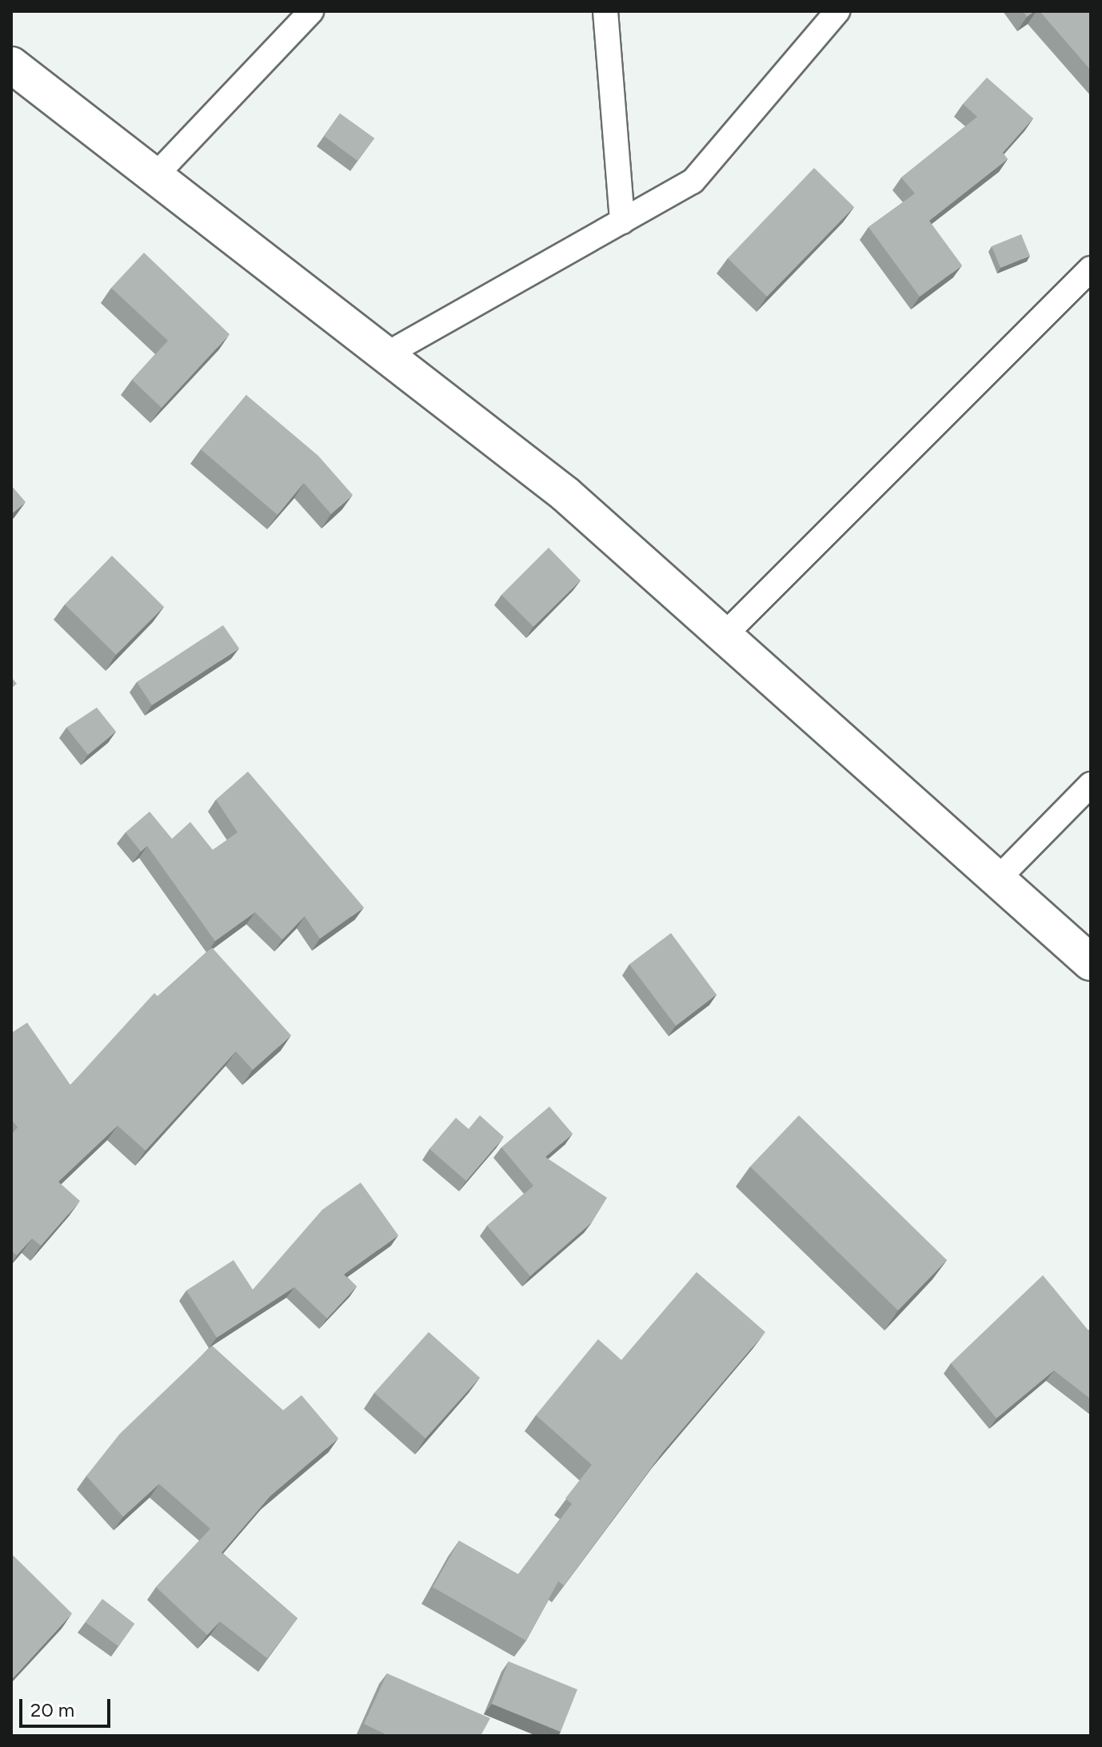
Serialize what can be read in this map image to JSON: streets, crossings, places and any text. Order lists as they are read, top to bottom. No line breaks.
{"scale_bar":"20 m"}
